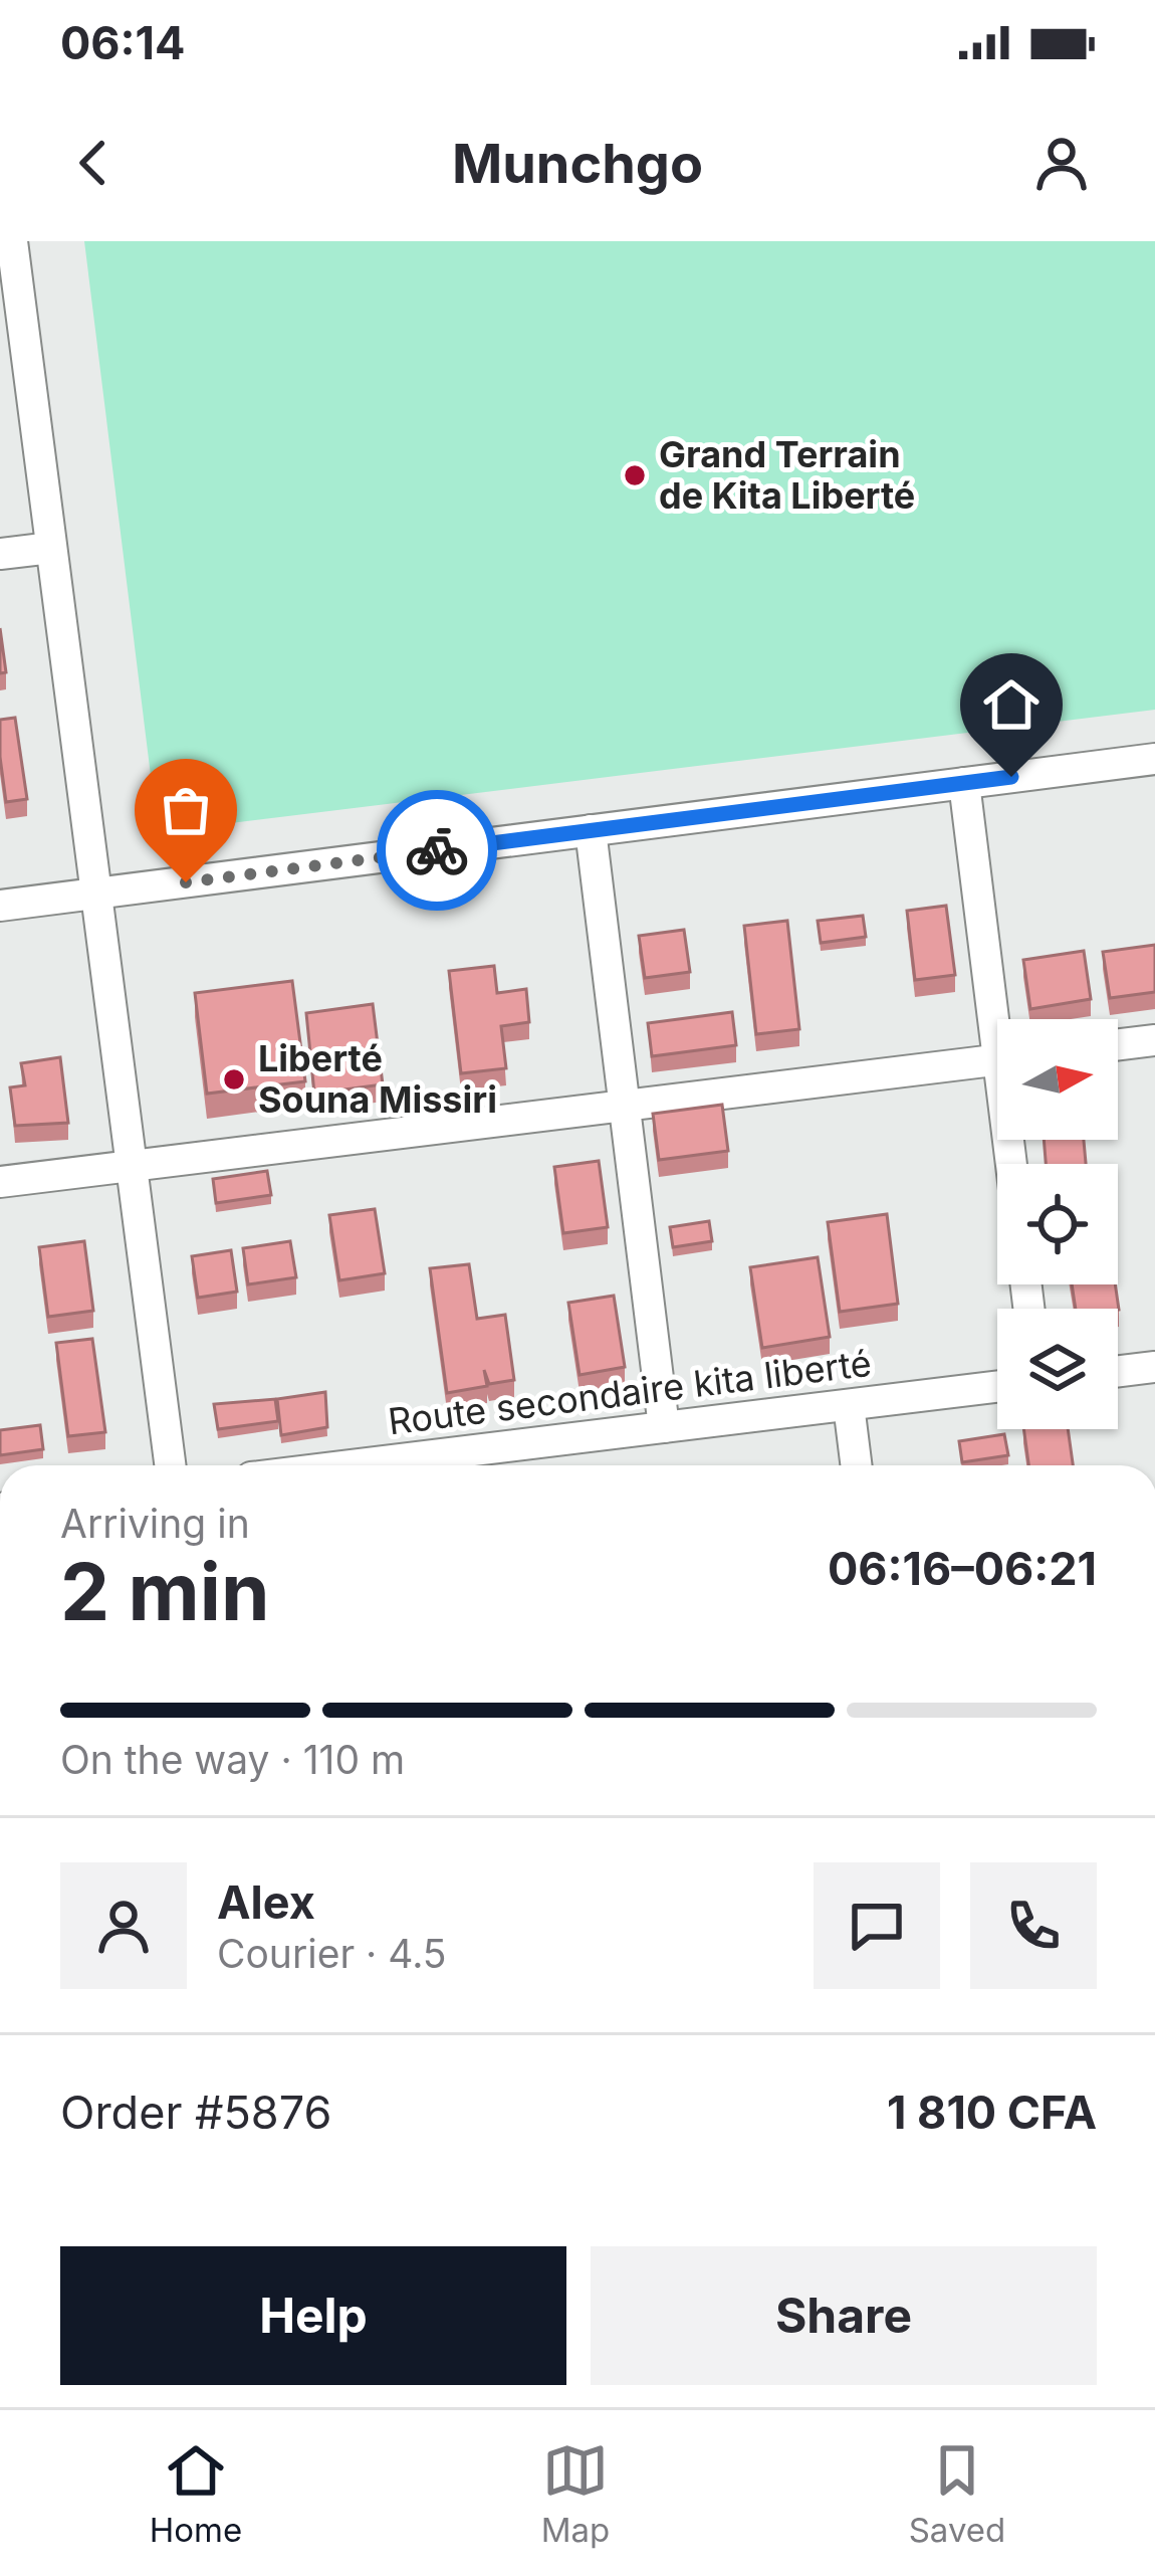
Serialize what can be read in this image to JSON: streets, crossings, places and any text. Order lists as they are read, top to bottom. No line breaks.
{"streets":{"street":["Route secondaire kita liberté"]},"places":["Grand Terrain de Kita Liberté","Liberté Souna Missiri"],"north":"right","page":{"status":"06:14","header":"Munchgo","heading":["2 min","Arriving in","06:16–06:21"],"panel":["Alex","Courier · 4.5","Order #5876","1 810 CFA"],"bar":"On the way · 110 m","buttons":["Help","Share"],"tabs":["Home","Map","Saved"]}}
